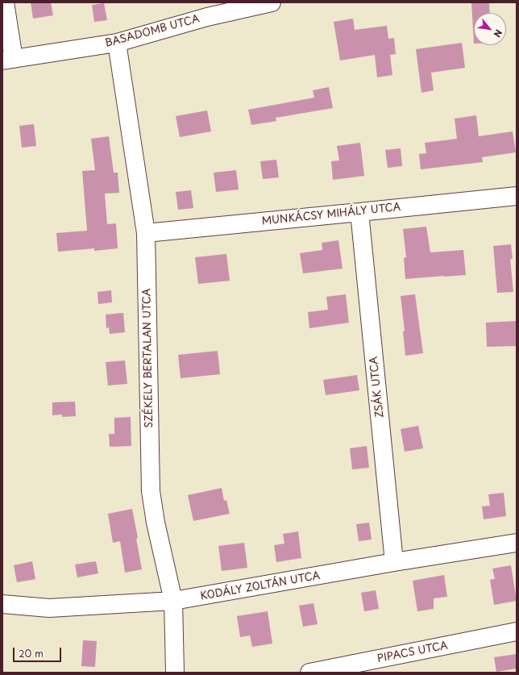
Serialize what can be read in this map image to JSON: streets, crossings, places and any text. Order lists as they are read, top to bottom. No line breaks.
{"streets":{"street":["BASADOMB UTCA","MUNKÁCSY MIHÁLY UTCA","SZÉKELY BERTALAN UTCA","ZSÁK UTCA","KODÁLY ZOLTÁN UTCA","PIPACS UTCA"]},"crossings":[["BASADOMB UTCA","SZÉKELY BERTALAN UTCA"],["MUNKÁCSY MIHÁLY UTCA","SZÉKELY BERTALAN UTCA"],["MUNKÁCSY MIHÁLY UTCA","ZSÁK UTCA"],["SZÉKELY BERTALAN UTCA","KODÁLY ZOLTÁN UTCA"],["ZSÁK UTCA","KODÁLY ZOLTÁN UTCA"]],"scale_bar":"20 m","north":"bottom right"}
